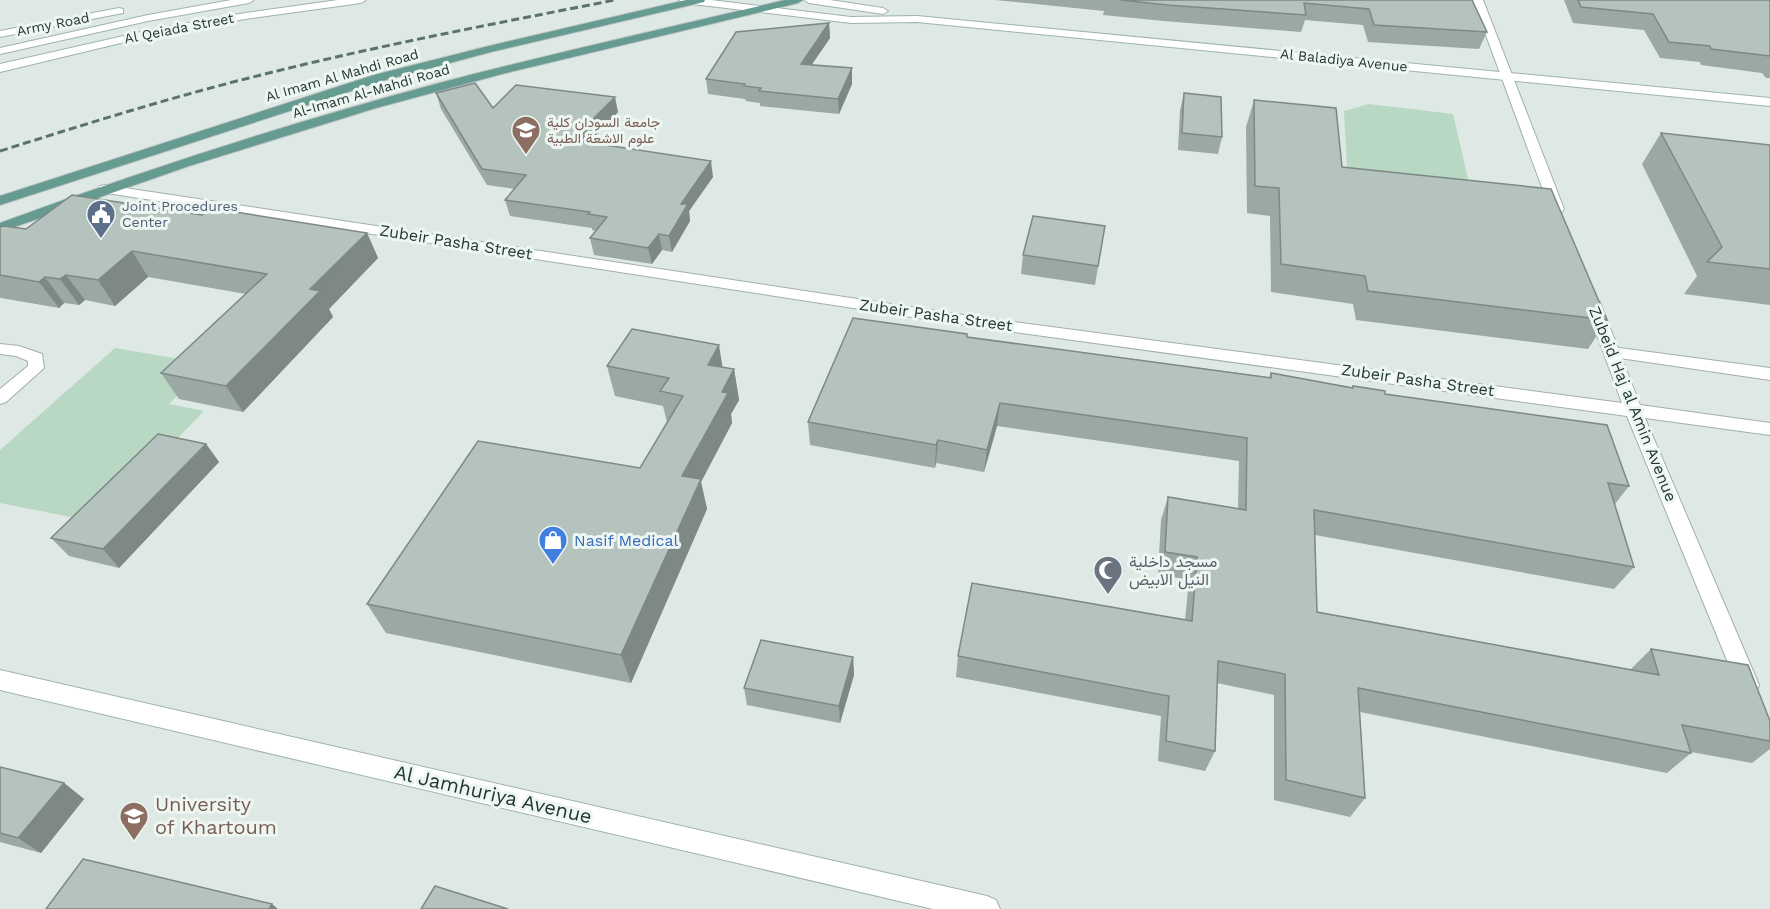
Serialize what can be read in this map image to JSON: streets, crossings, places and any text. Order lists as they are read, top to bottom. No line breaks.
{"streets":{"main road":["Al Imam Al Mahdi Road","Al-Imam Al-Mahdi Road"],"street":["Army Road","Al Qeiada Street","Al Baladiya Avenue","Zubeir Pasha Street","Zubeid Haj al Amin Avenue","Al Jamhuriya Avenue"]},"crossings":[["Al-Imam Al-Mahdi Road","Zubeir Pasha Street"],["Zubeir Pasha Street","Zubeid Haj al Amin Avenue"]],"places":{"school or university":["جامعة السودان كلية علوم الاشعة الطبية","University of Khartoum"],"public building":["Joint Procedures Center"],"shop":["Nasif Medical"],"mosque":["مسجد داخلية النيل الابيض"]}}
